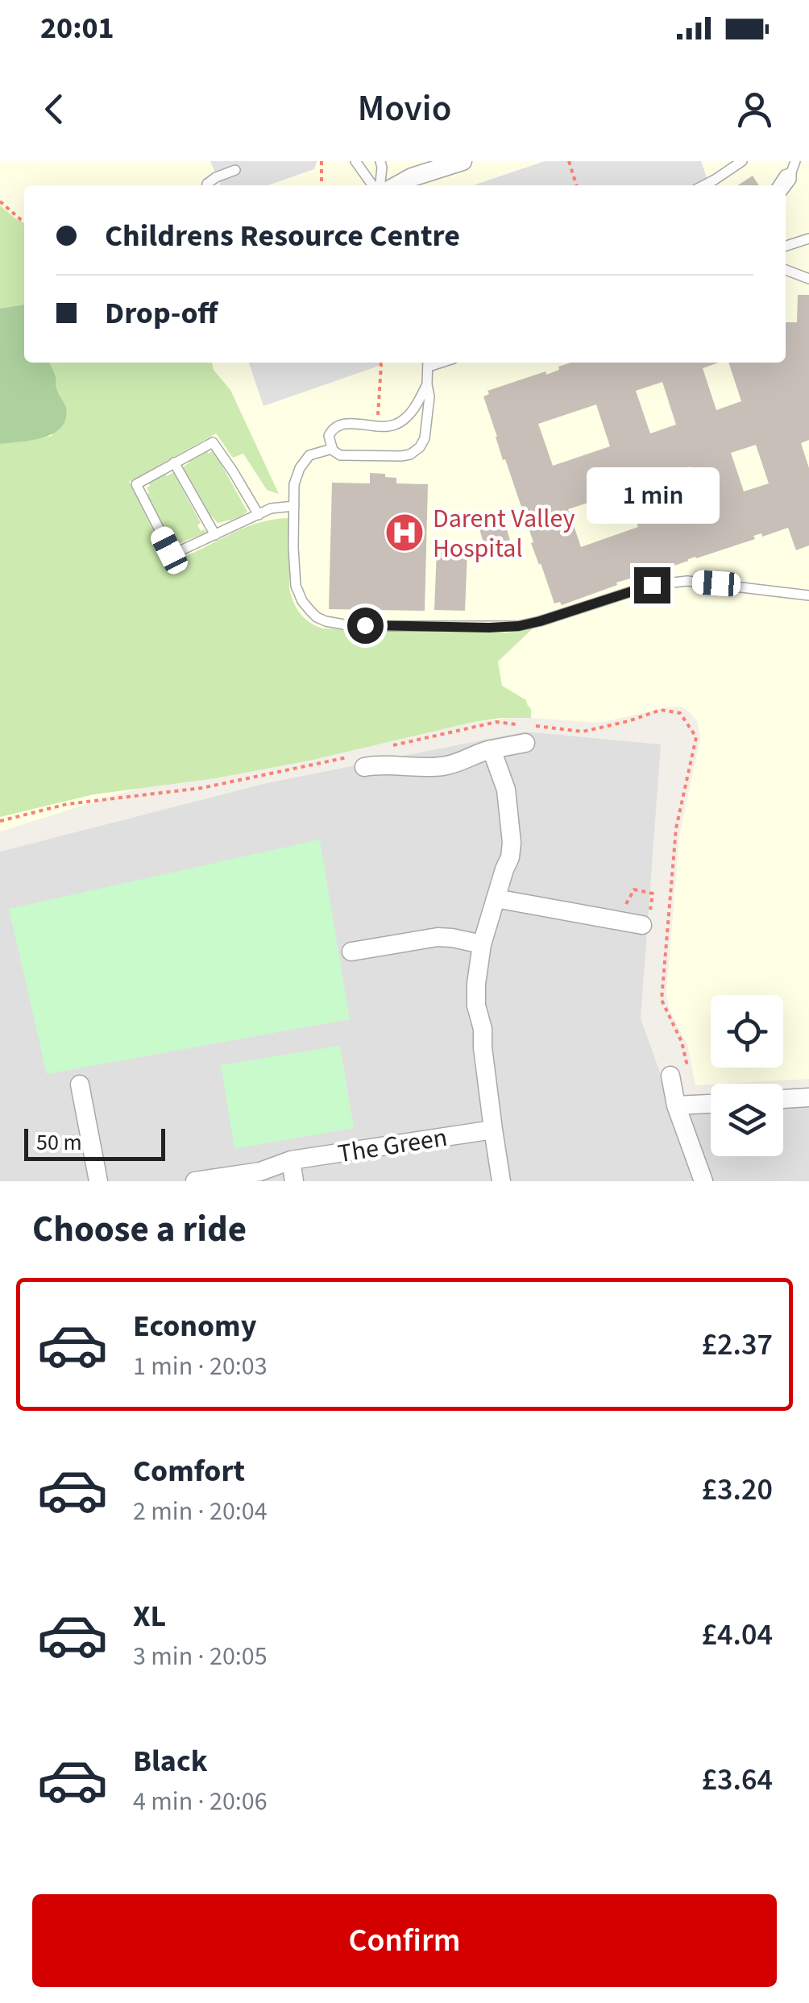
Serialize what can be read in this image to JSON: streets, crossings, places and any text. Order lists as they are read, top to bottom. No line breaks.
{"streets":{"street":["The Green"]},"places":{"hospital":["Darent Valley Hospital"]},"scale_bar":"50 m","page":{"status":"20:01","header":"Movio","banner":["Childrens Resource Centre","Drop-off"],"bubble":"1 min","scale":"50 m","heading":"Choose a ride","list":[{"name":"Economy","note":"1 min · 20:03","value":"£2.37"},{"name":"Comfort","note":"2 min · 20:04","value":"£3.20"},{"name":"XL","note":"3 min · 20:05","value":"£4.04"},{"name":"Black","note":"4 min · 20:06","value":"£3.64"}],"buttons":"Confirm"}}
